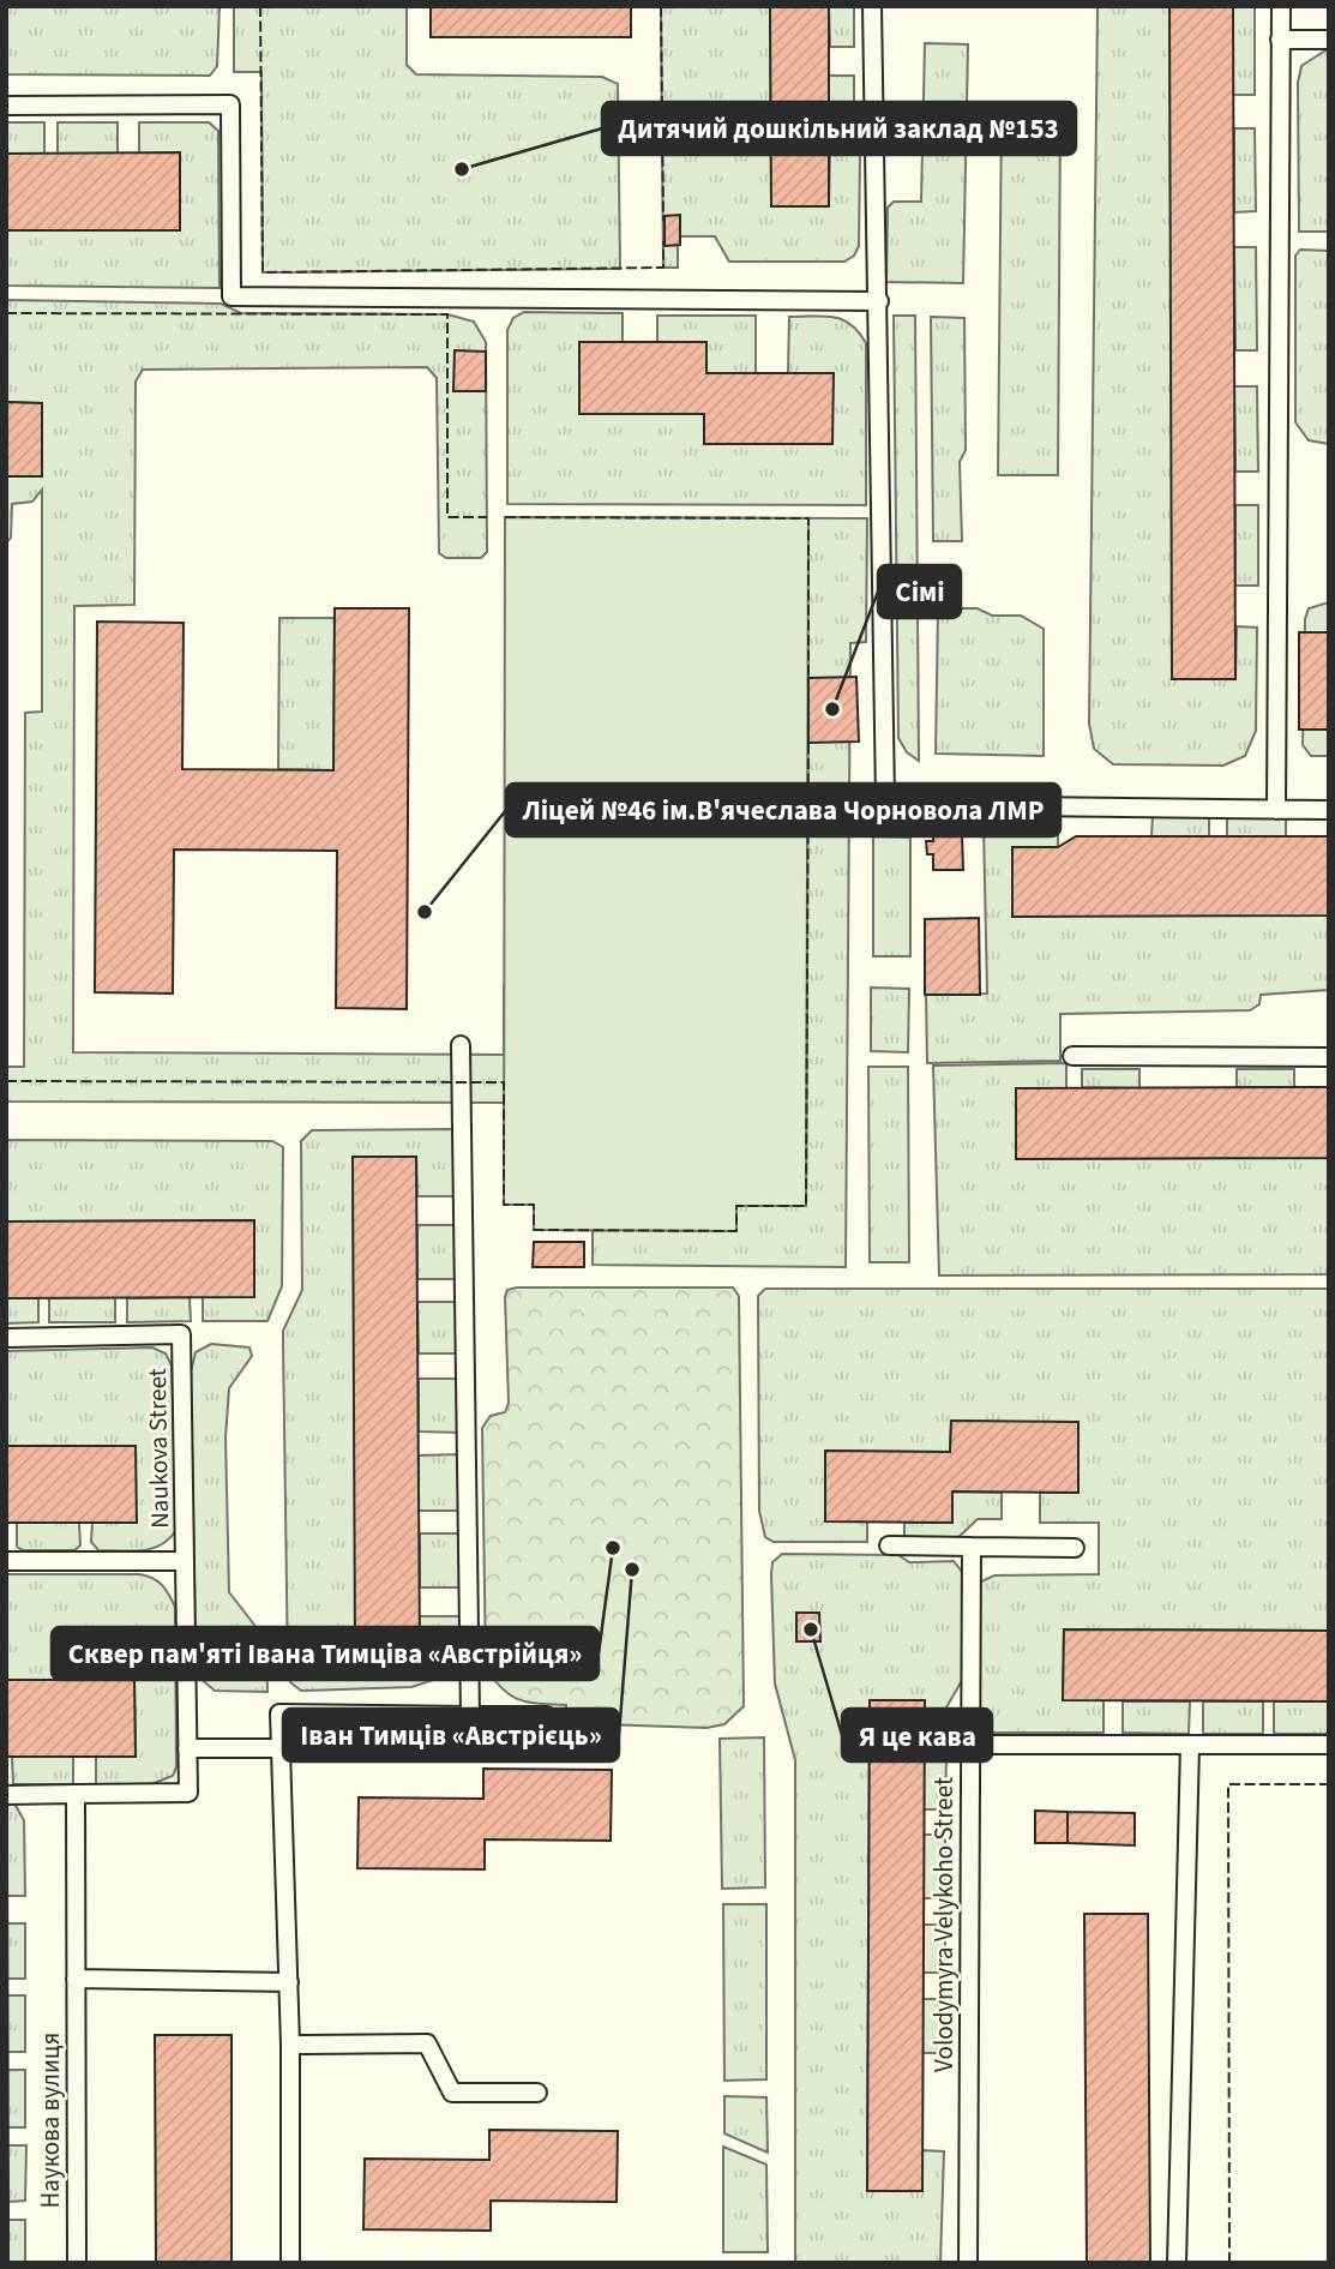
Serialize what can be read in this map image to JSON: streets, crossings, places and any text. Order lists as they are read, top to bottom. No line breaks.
{"streets":{"lane":["Naukova Street","Volodymyra Velykoho Street","Наукова вулиця"]},"crossings":[["Naukova Street","Наукова вулиця"]],"places":["Дитячий дошкільний заклад №153","Сімі","Ліцей №46 ім.В'ячеслава Чорновола ЛМР","Сквер пам'яті Івана Тимціва «Австрійця»","Іван Тимців «Австрієць»","Я це кава"]}
